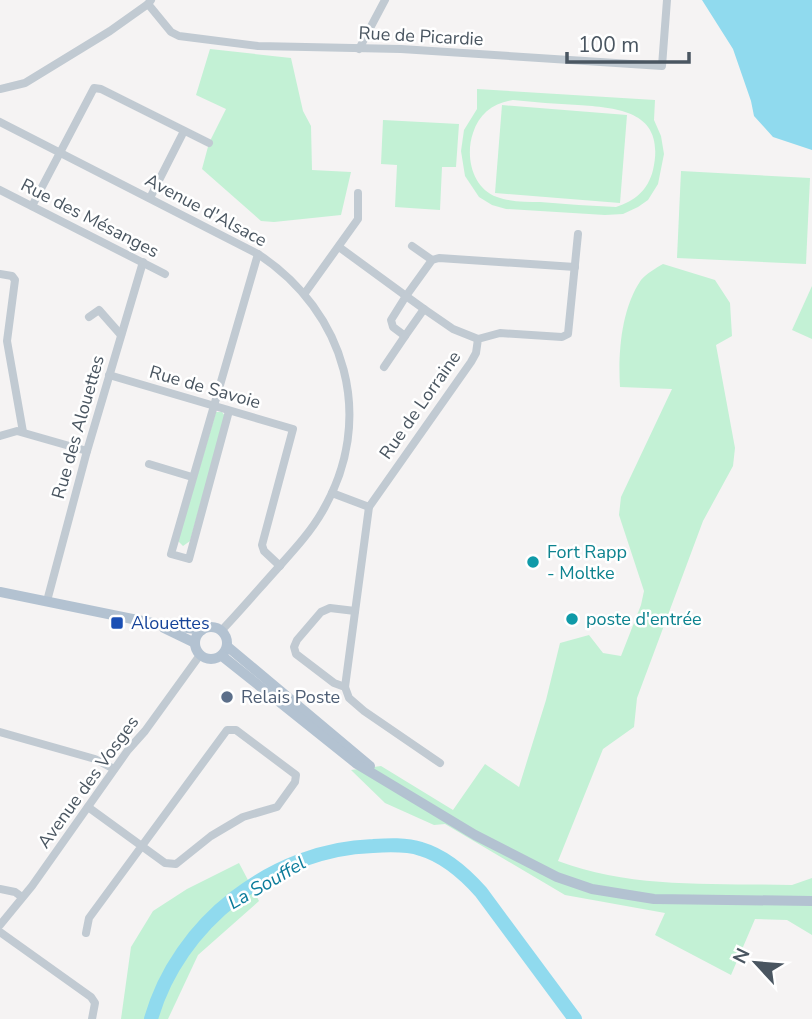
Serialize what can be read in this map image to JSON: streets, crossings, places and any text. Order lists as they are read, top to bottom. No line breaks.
{"streets":{"street":["Rue de Picardie","Avenue d'Alsace","Rue des Mésanges","Rue de Savoie","Rue de Lorraine","Rue des Alouettes","Avenue des Vosges"]},"crossings":[["Avenue d'Alsace","Rue de Savoie"],["Avenue d'Alsace","Avenue des Vosges"],["Rue des Mésanges","Rue des Alouettes"],["Rue de Savoie","Rue des Alouettes"]],"water":["La Souffel"],"places":{"other":["Fort Rapp - Moltke","poste d'entrée","Relais Poste"],"transit":["Alouettes"]},"scale_bar":"100 m","north":"top left"}
